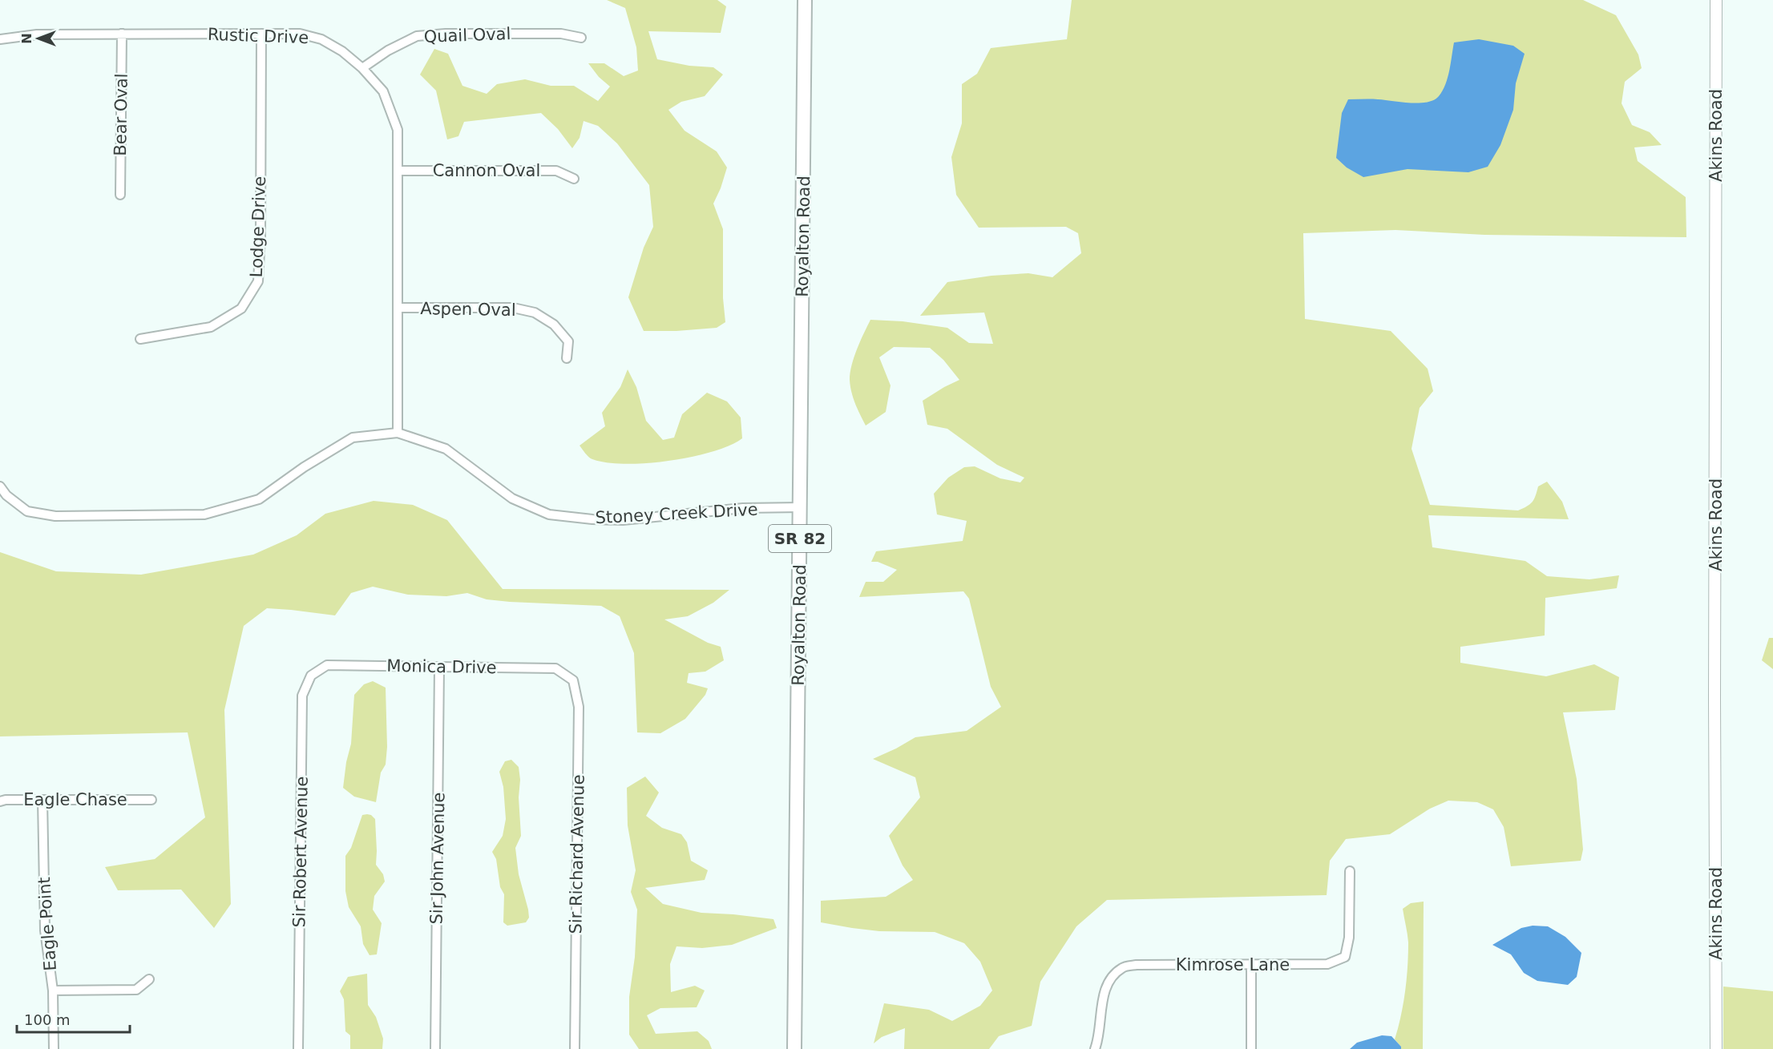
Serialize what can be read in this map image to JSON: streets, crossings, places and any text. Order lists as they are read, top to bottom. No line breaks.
{"streets":{"main road":["Royalton Road","SR 82"],"street":["Quail Oval","Rustic Drive","Bear Oval","Akins Road","Cannon Oval","Lodge Drive","Aspen Oval","Stoney Creek Drive","Monica Drive","Eagle Chase","Sir Robert Avenue","Sir Richard Avenue","Sir John Avenue","Eagle Point","Kimrose Lane"]},"crossings":[["Quail Oval","Rustic Drive"],["Rustic Drive","Bear Oval"],["Rustic Drive","Cannon Oval"],["Rustic Drive","Lodge Drive"],["Rustic Drive","Aspen Oval"],["Rustic Drive","Stoney Creek Drive"],["Royalton Road","Stoney Creek Drive"],["Monica Drive","Sir Robert Avenue"],["Monica Drive","Sir Richard Avenue"],["Monica Drive","Sir John Avenue"],["Eagle Chase","Eagle Point"]],"scale_bar":"100 m","north":"left"}
